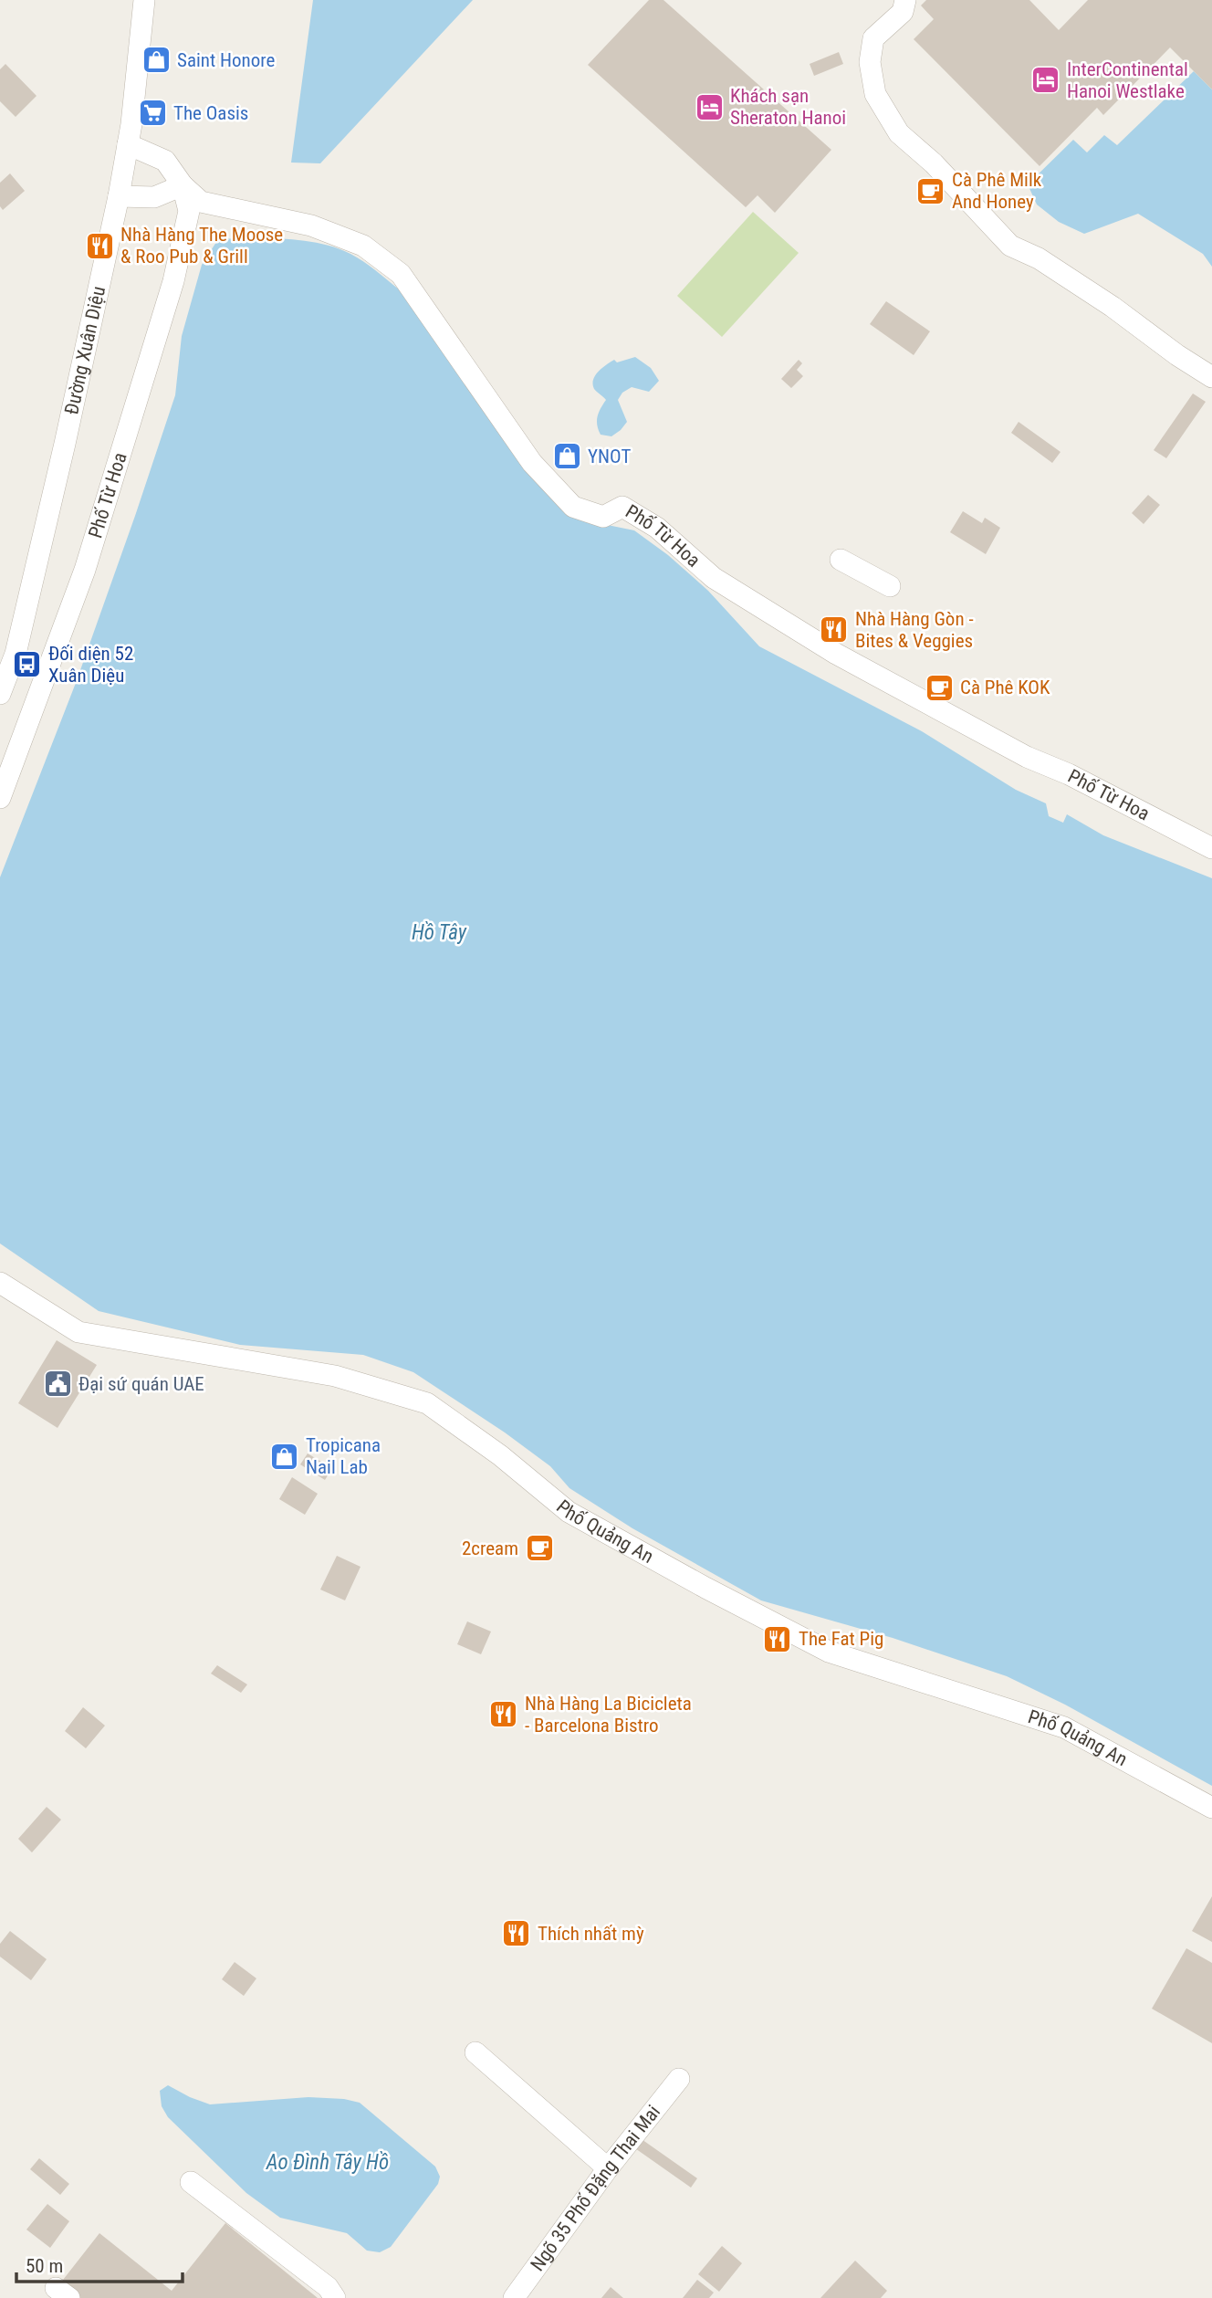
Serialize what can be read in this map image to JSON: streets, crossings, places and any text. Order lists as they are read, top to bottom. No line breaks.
{"streets":{"street":["Đường Xuân Diệu","Phố Từ Hoa","Phố Quảng An","Ngõ 35 Phố Đặng Thai Mai"]},"crossings":[["Đường Xuân Diệu","Phố Từ Hoa"]],"water":["Hồ Tây","Ao Đình Tây Hồ"],"places":{"shop":["Saint Honore","YNOT","Tropicana Nail Lab"],"hotel":["InterContinental Hanoi Westlake","Khách sạn Sheraton Hanoi"],"supermarket":["The Oasis"],"cafe":["Cà Phê Milk And Honey","Cà Phê KOK","2cream"],"restaurant":["Nhà Hàng The Moose & Roo Pub & Grill","Nhà Hàng Gòn - Bites & Veggies","The Fat Pig","Nhà Hàng La Bicicleta - Barcelona Bistro","Thích nhất mỳ"],"bus stop":["Đối diện 52 Xuân Diệu"],"public building":["Đại sứ quán UAE"]},"scale_bar":"50 m"}
